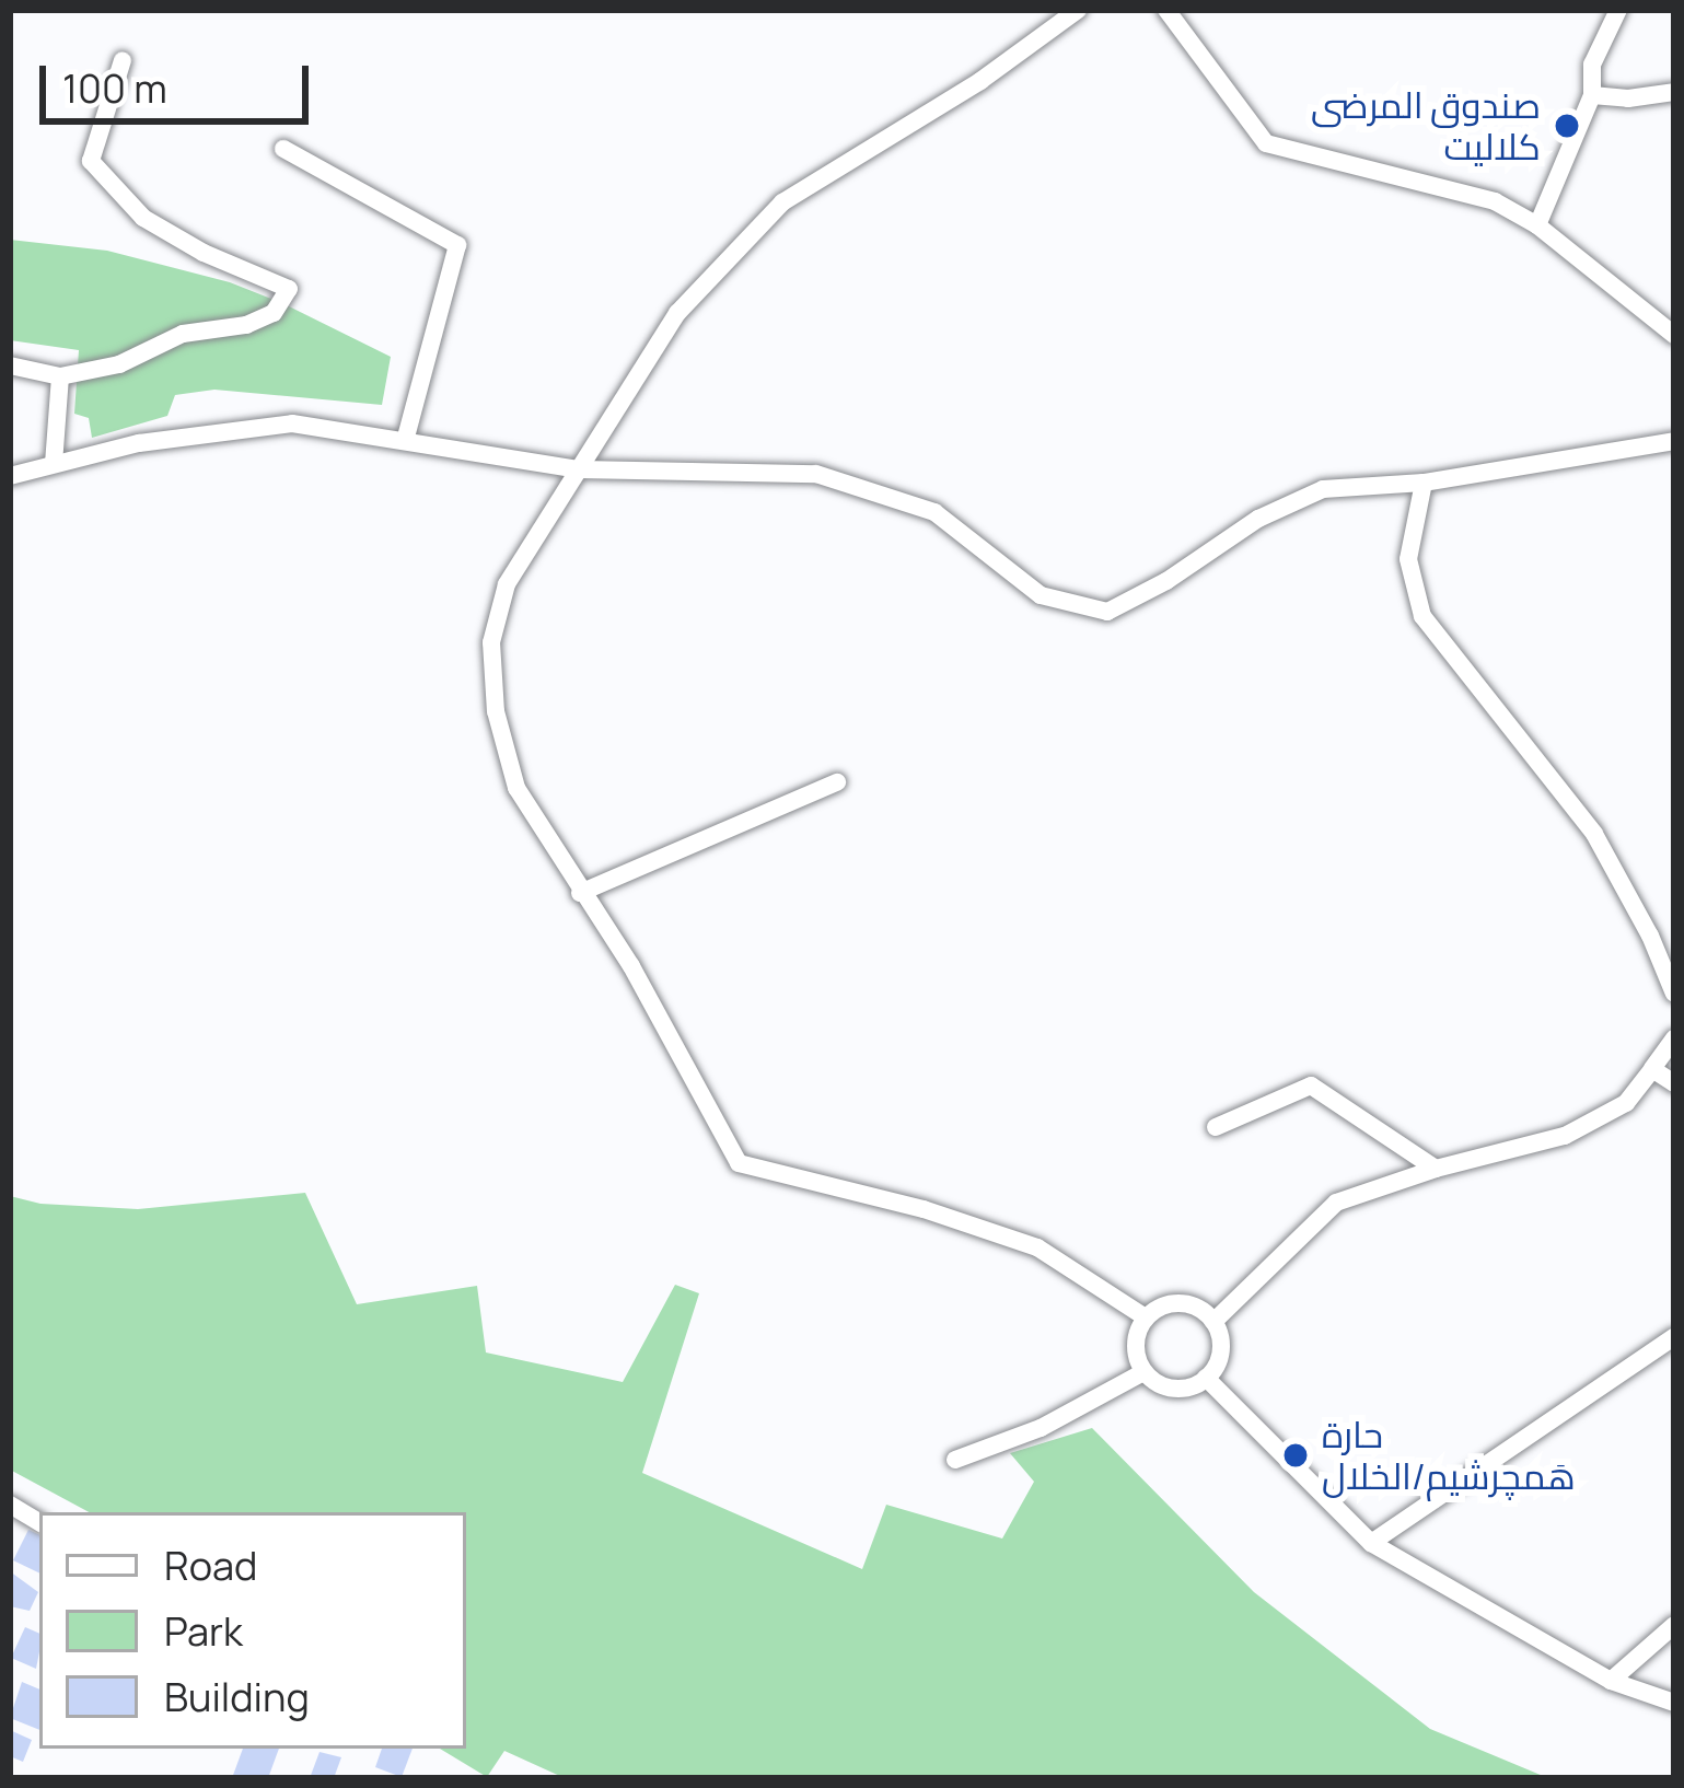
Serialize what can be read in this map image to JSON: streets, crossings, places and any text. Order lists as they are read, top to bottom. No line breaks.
{"places":["صندوق المرضى كلاليت","حارة هَمچرشيم/الخلال"],"legend":["Road","Park","Building"],"scale_bar":"100 m"}
